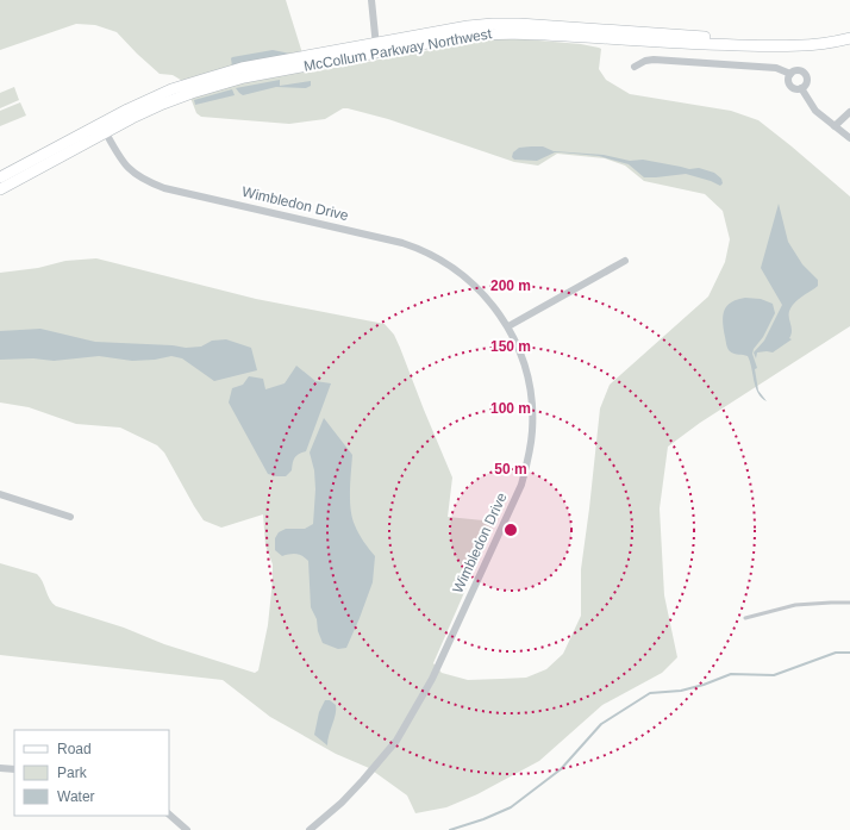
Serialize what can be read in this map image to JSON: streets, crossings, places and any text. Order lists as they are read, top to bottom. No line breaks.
{"streets":{"street":["McCollum Parkway Northwest","Wimbledon Drive"]},"crossings":[["McCollum Parkway Northwest","Wimbledon Drive"]],"legend":["Road","Park","Water"],"rings":["200 m","150 m","100 m","50 m"]}
